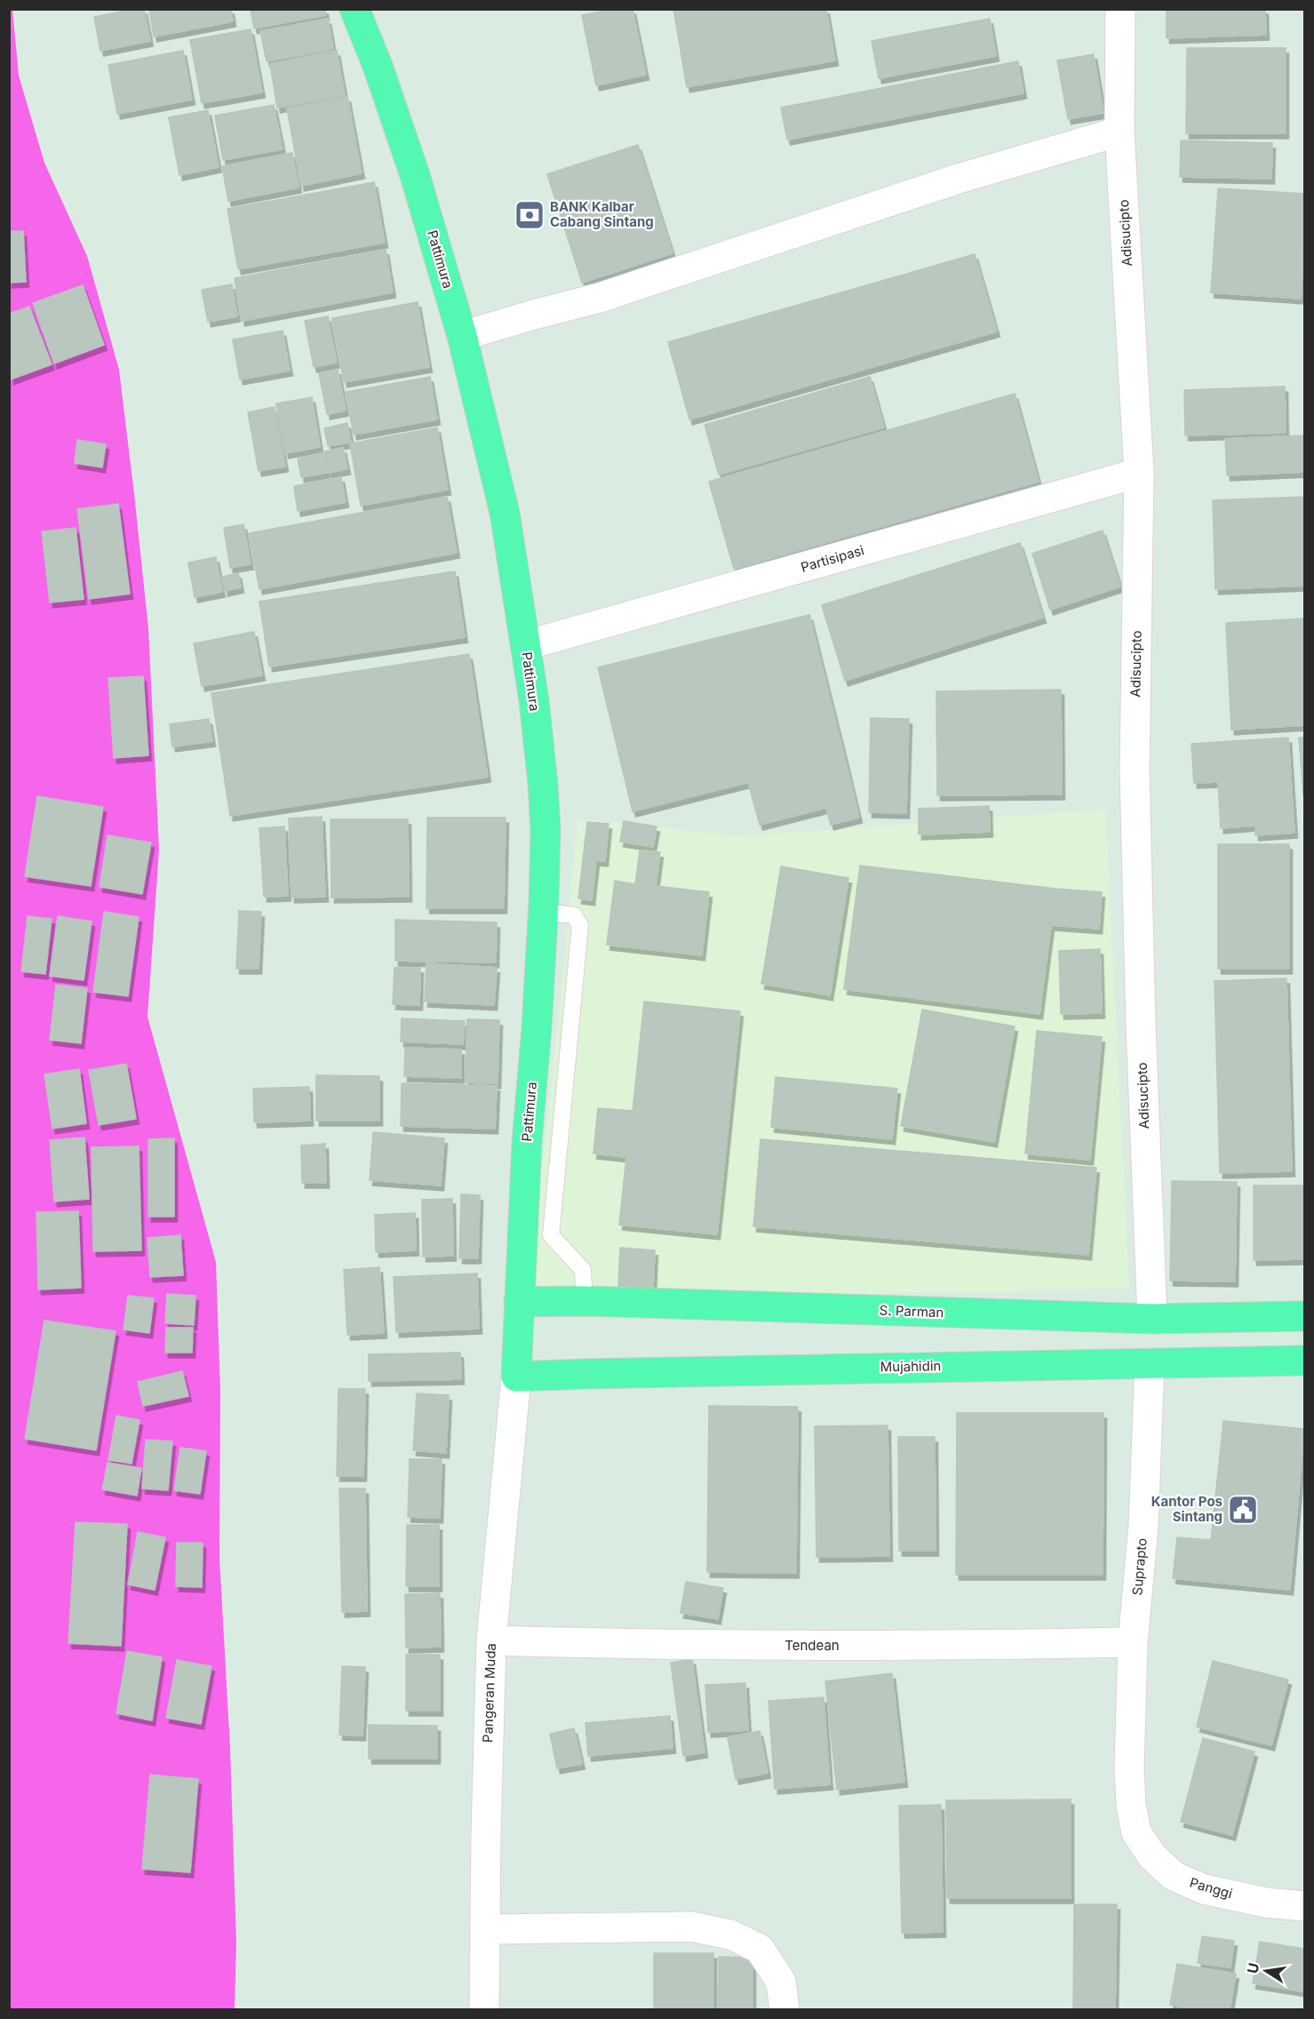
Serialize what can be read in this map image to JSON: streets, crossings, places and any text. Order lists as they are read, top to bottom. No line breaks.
{"streets":{"main road":["Pattimura","S. Parman","Mujahidin"],"street":["Adisucipto","Partisipasi","Suprapto","Tendean","Pangeran Muda","Panggi"]},"crossings":[["Adisucipto","Partisipasi"],["Adisucipto","S. Parman"],["Pattimura","Partisipasi"],["Pattimura","S. Parman"],["Pattimura","Mujahidin"],["Pattimura","Pangeran Muda"],["Mujahidin","Suprapto"],["Mujahidin","Pangeran Muda"],["Suprapto","Tendean"],["Suprapto","Panggi"],["Tendean","Pangeran Muda"]],"places":{"bank":["BANK Kalbar Cabang Sintang"],"public building":["Kantor Pos Sintang"]},"north":"left"}
